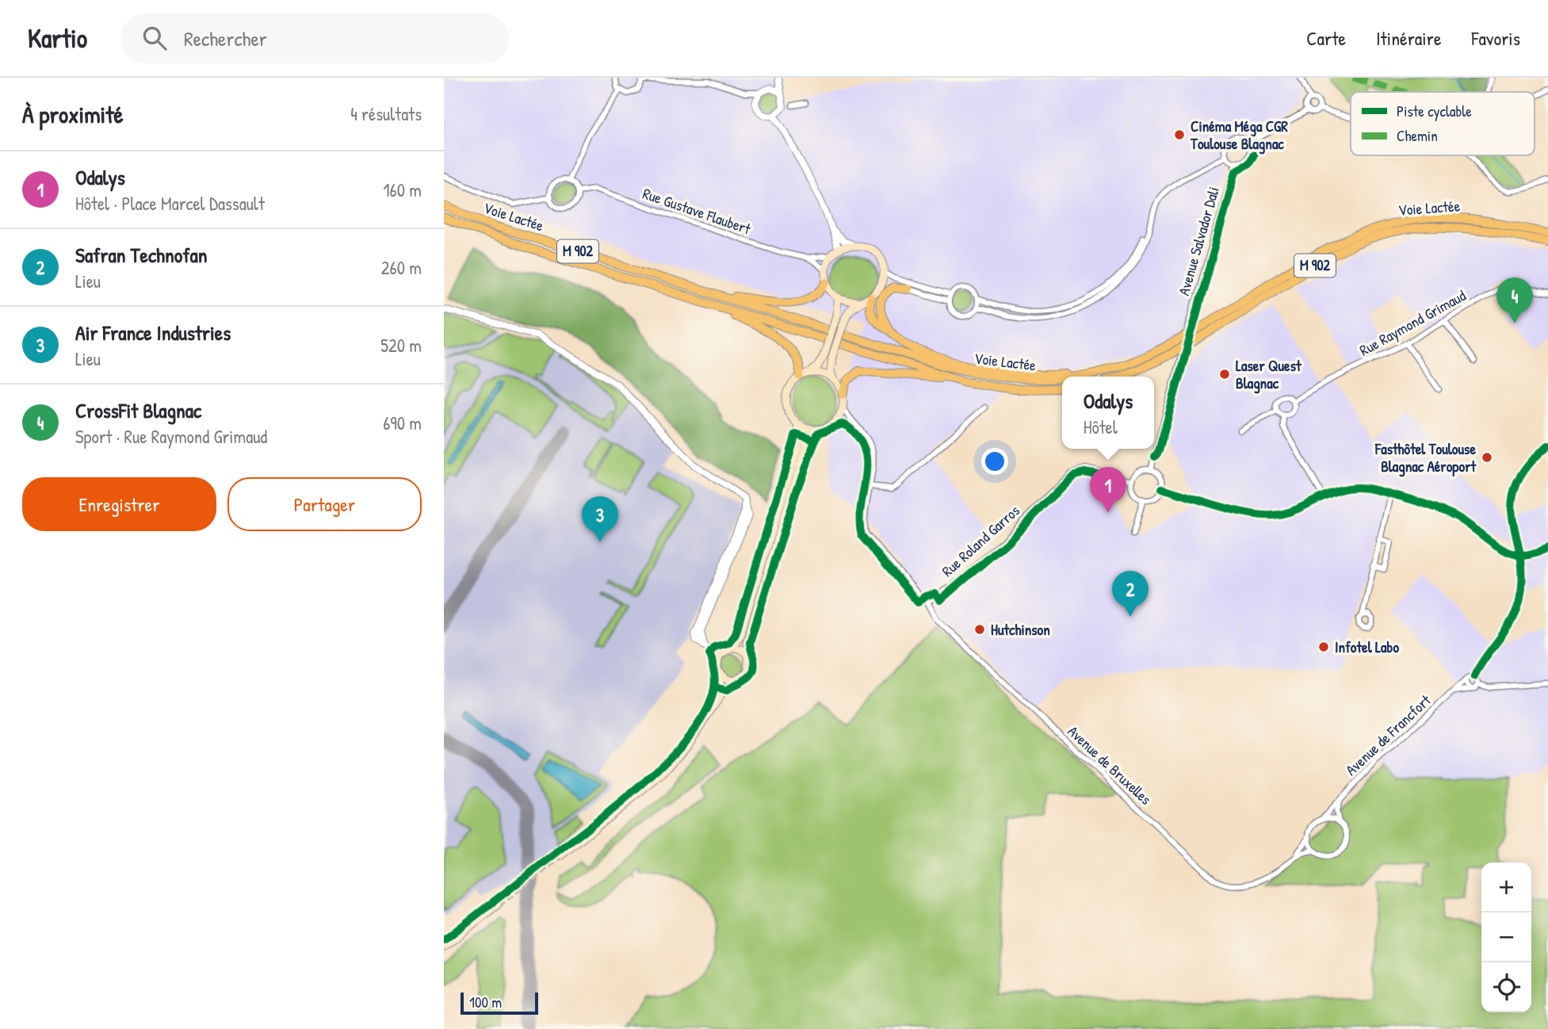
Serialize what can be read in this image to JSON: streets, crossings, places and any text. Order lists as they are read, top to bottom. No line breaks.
{"streets":{"highway":["Voie Lactée","M 902"],"street":["Rue Gustave Flaubert","Avenue Salvador Dali","Rue Raymond Grimaud","Rue Roland Garros","Avenue de Francfort","Avenue de Bruxelles"]},"crossings":[["Rue Roland Garros","Avenue de Bruxelles"]],"places":["Cinéma Méga CGR Toulouse Blagnac","Laser Quest Blagnac","Fasthôtel Toulouse Blagnac Aéroport","Hutchinson","Infotel Labo"],"legend":["Piste cyclable","Chemin"],"scale_bar":"100 m","page":{"header":"Kartio","search":"Rechercher","nav":["Carte","Itinéraire","Favoris"],"heading":["À proximité","4 résultats"],"list":[{"mark":"1","name":"Odalys","note":"Hôtel · Place Marcel Dassault","value":"160 m"},{"mark":"2","name":"Safran Technofan","note":"Lieu","value":"260 m"},{"mark":"3","name":"Air France Industries","note":"Lieu","value":"520 m"},{"mark":"4","name":"CrossFit Blagnac","note":"Sport · Rue Raymond Grimaud","value":"690 m"}],"pins":["4","1","3","2"],"popup":["Odalys","Hôtel"],"buttons":["Enregistrer","Partager"],"map_buttons":["+","−"],"scale":"100 m"}}
